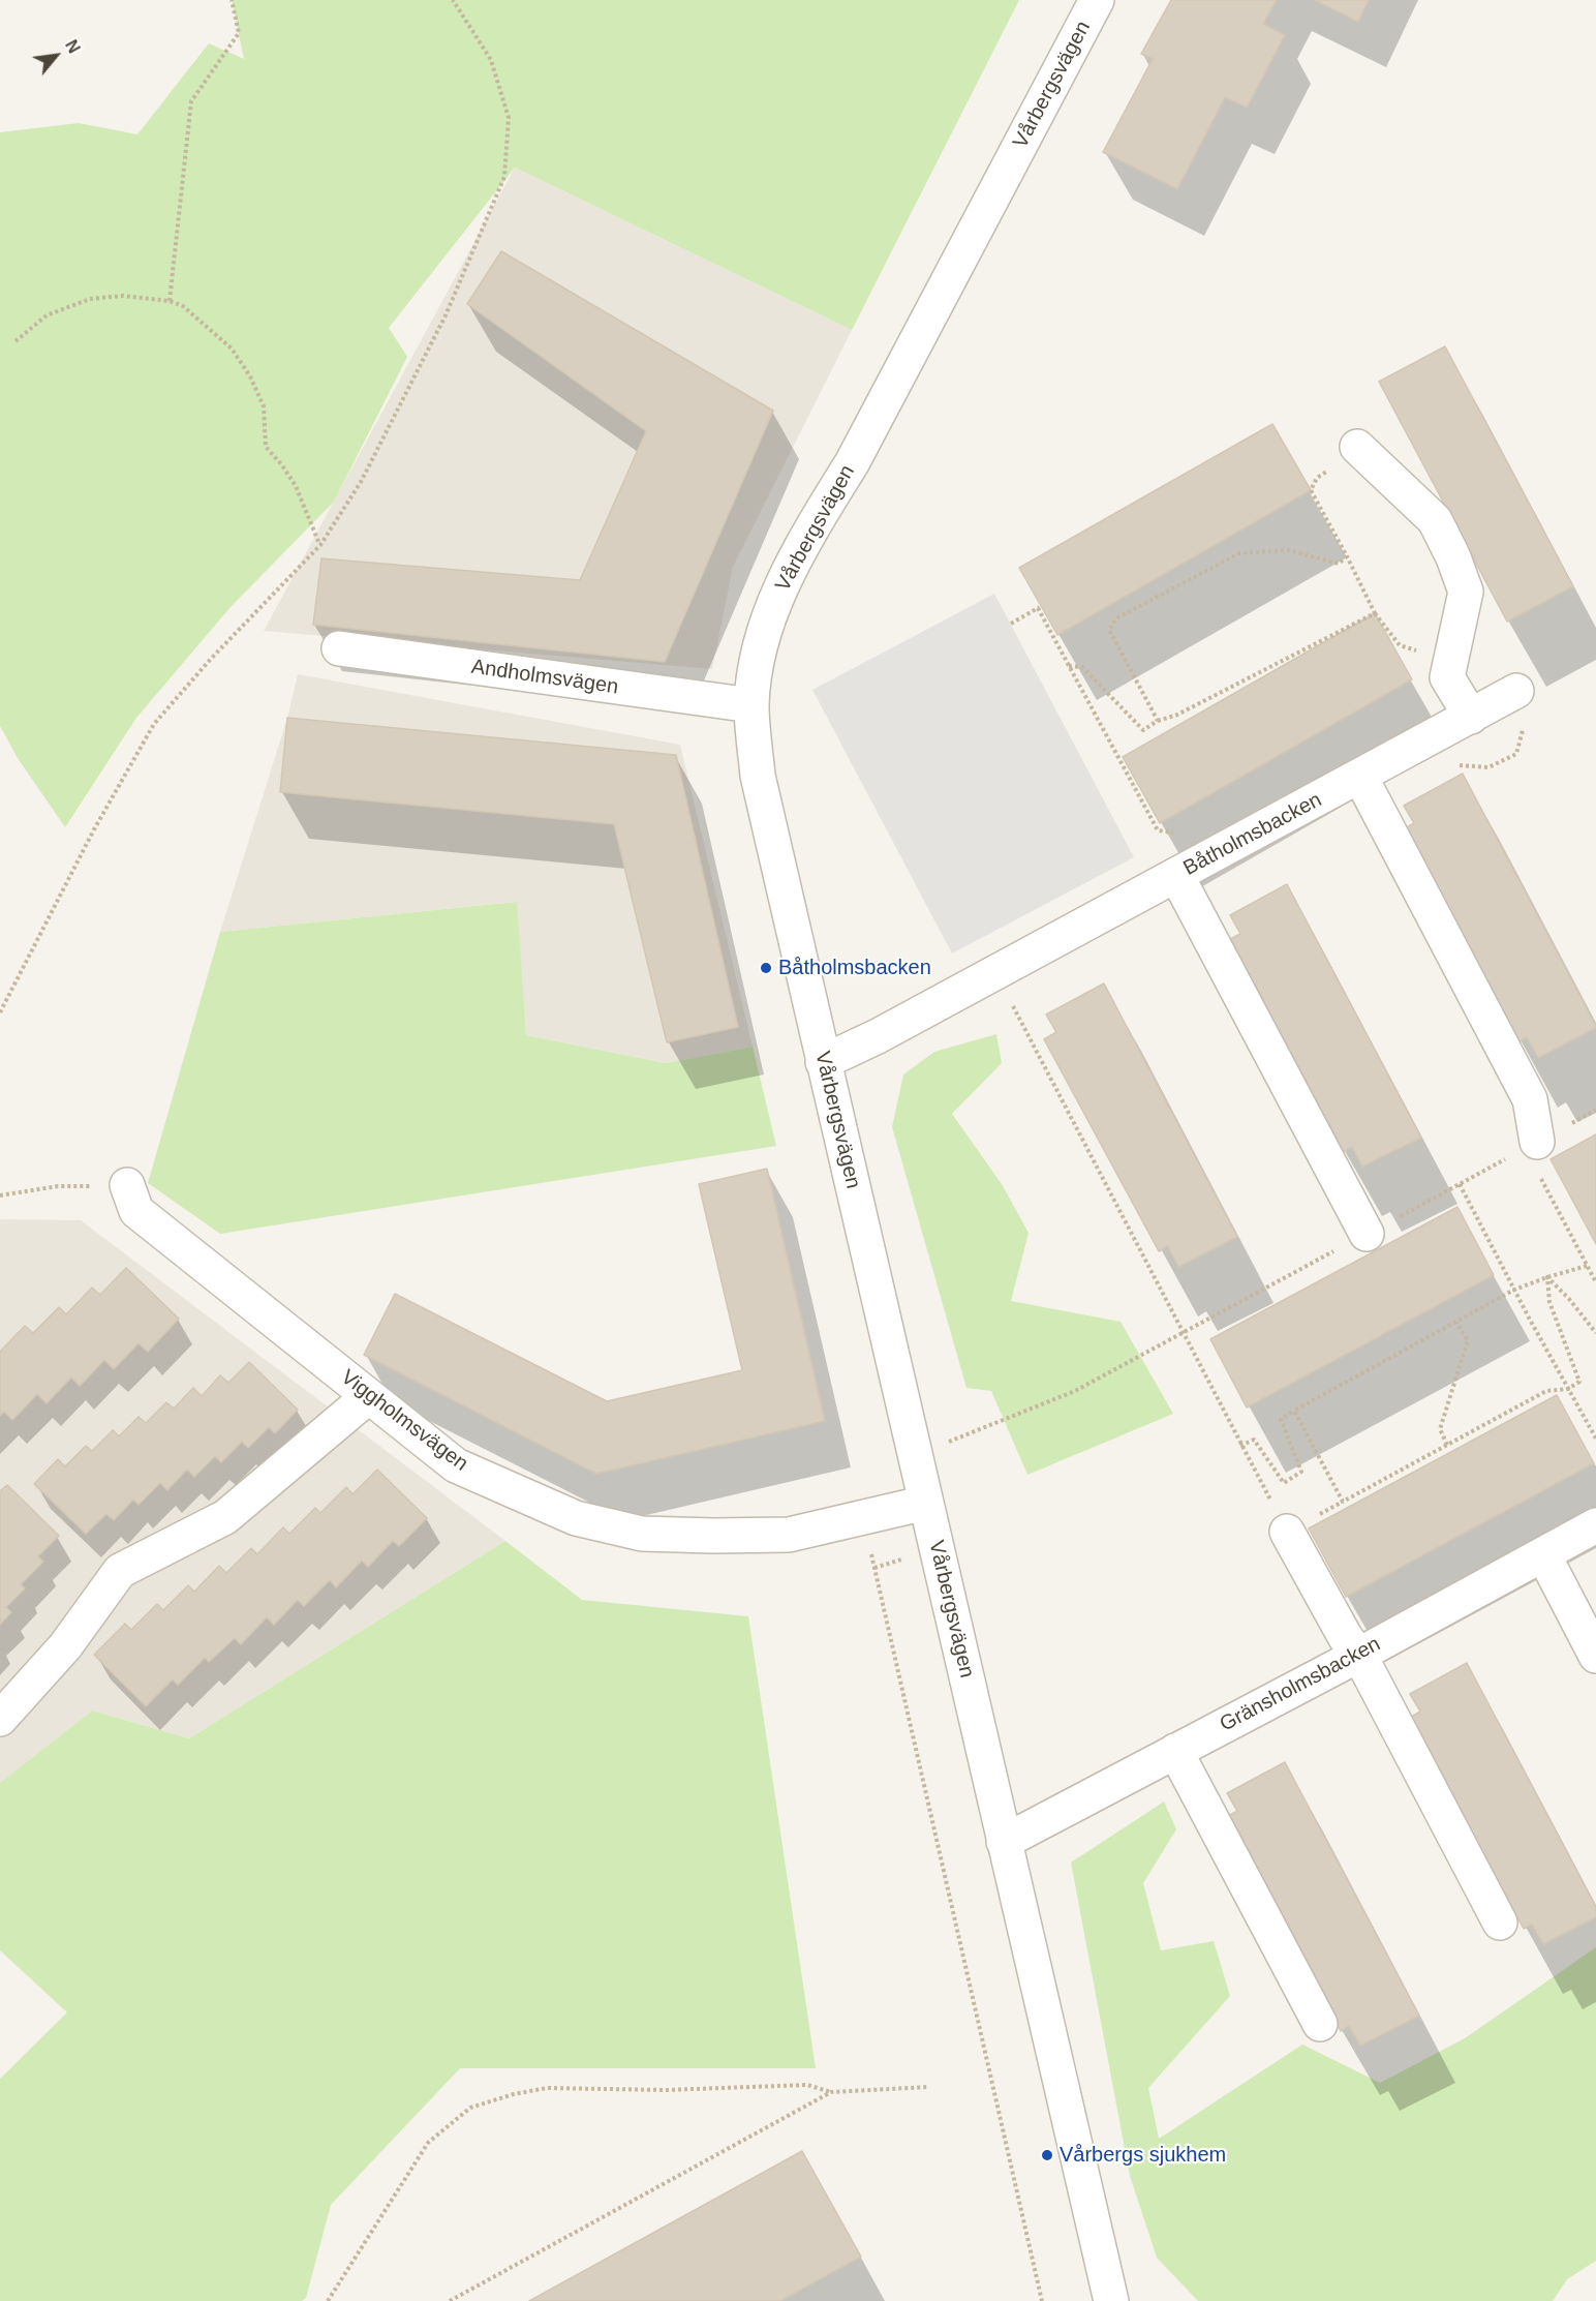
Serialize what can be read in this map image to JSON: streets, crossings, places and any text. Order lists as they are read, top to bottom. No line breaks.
{"streets":{"street":["Vårbergsvägen","Andholmsvägen","Båtholmsbacken","Viggholmsvägen","Gränsholmsbacken"]},"crossings":[["Vårbergsvägen","Andholmsvägen"],["Vårbergsvägen","Båtholmsbacken"],["Vårbergsvägen","Viggholmsvägen"],["Vårbergsvägen","Gränsholmsbacken"]],"places":["Båtholmsbacken","Vårbergs sjukhem"],"north":"top right"}
